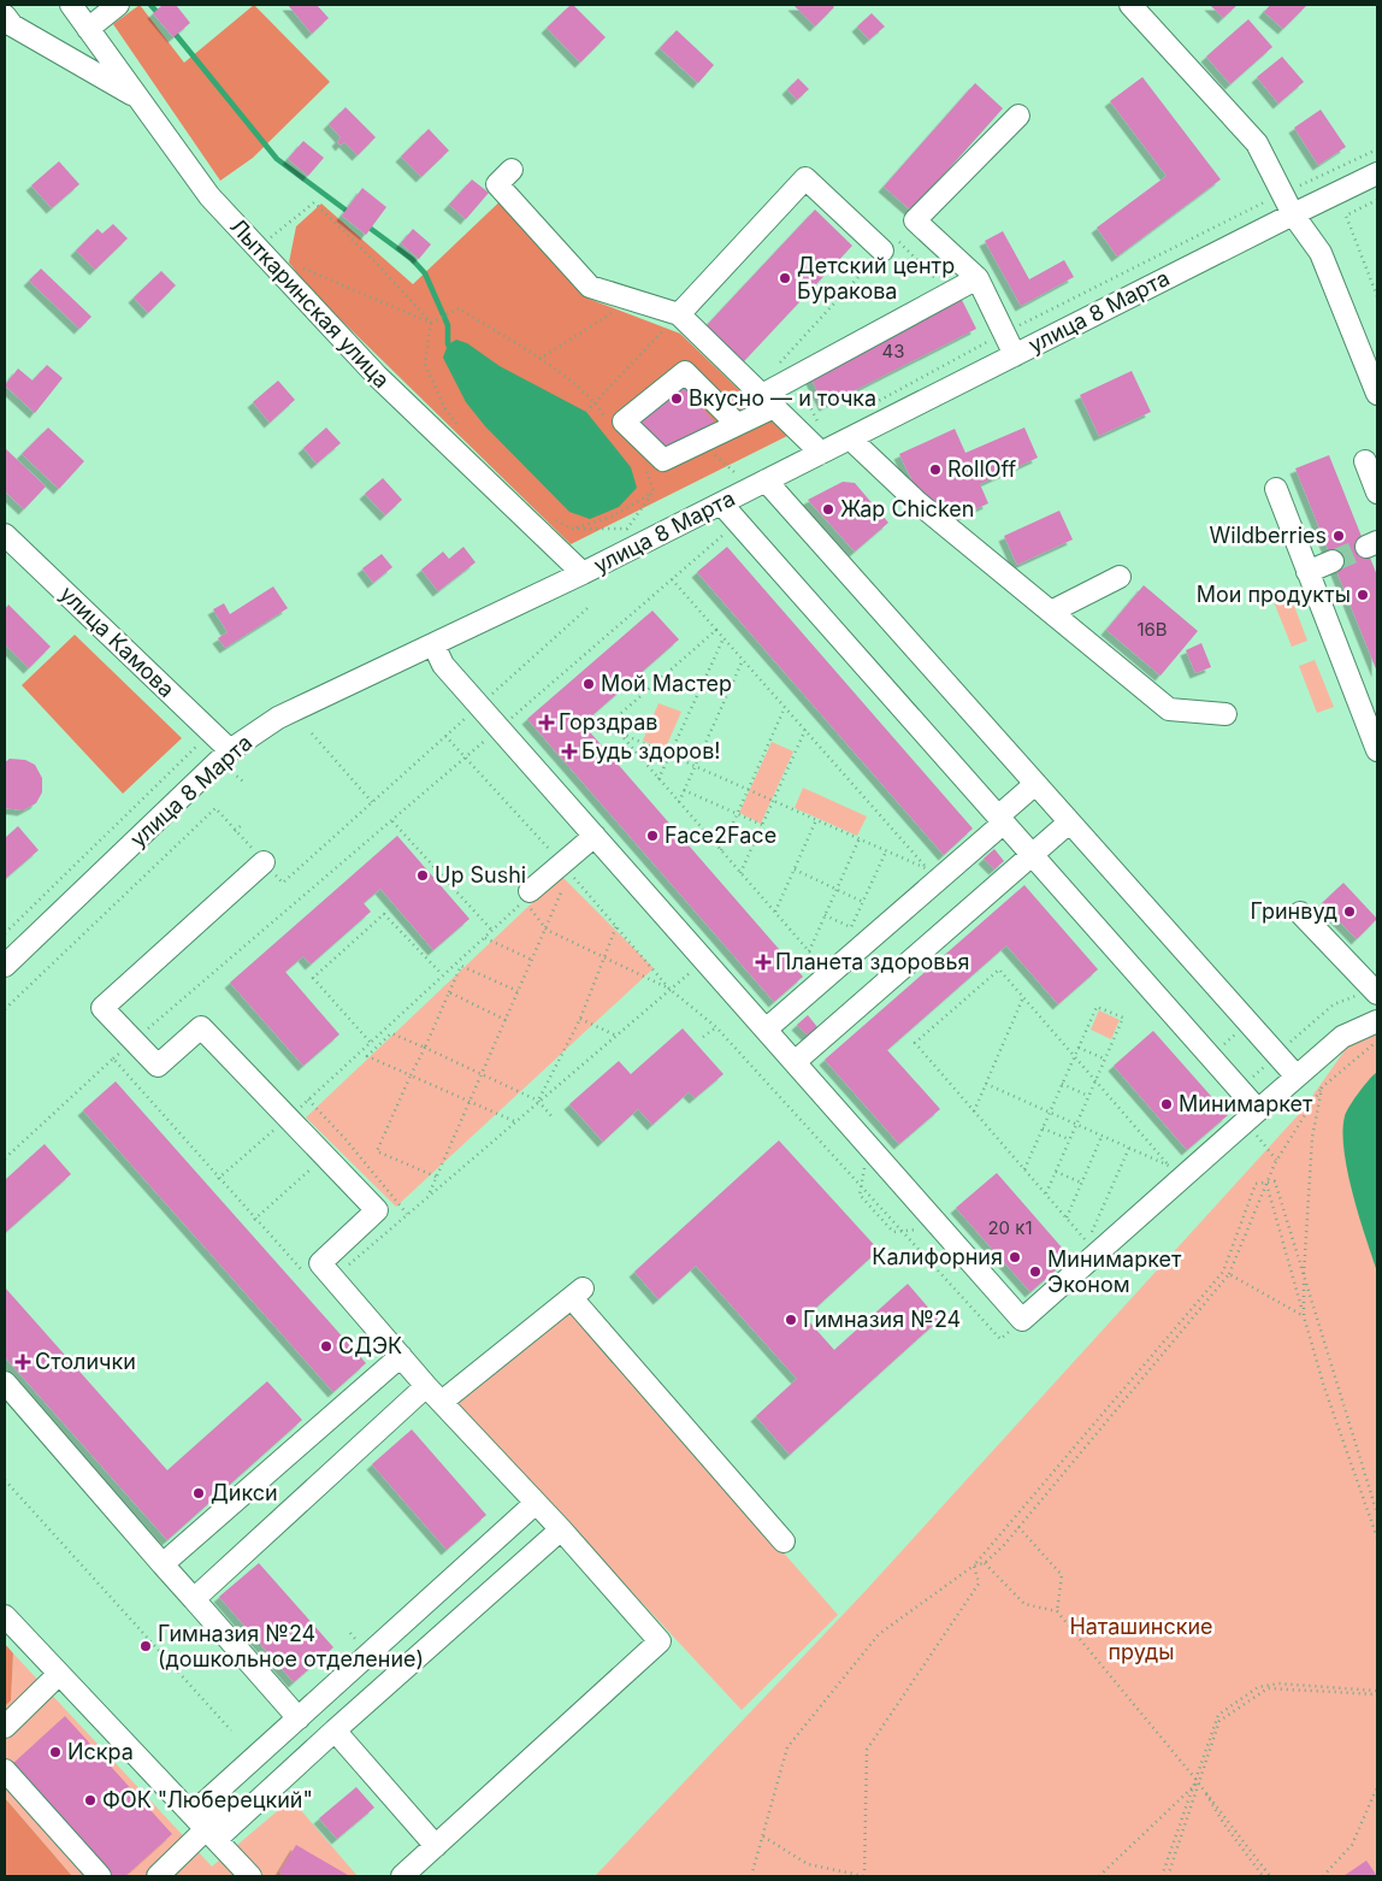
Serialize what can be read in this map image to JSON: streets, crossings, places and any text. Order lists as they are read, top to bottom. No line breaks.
{"streets":{"street":["Лыткаринская улица","улица 8 Марта","улица Камова"]},"crossings":[["Лыткаринская улица","улица 8 Марта"],["улица 8 Марта","улица Камова"]],"parks":["Наташинские пруды"],"places":{"other":["Детский центр Буракова","Вкусно — и точка","RollOff","Жар Chicken","Wildberries","Мои продукты","Мой Мастер","Face2Face","Up Sushi","Гринвуд","Минимаркет","Калифорния","Минимаркет Эконом","Гимназия №24","СДЭК","Дикси","Гимназия №24 (дошкольное отделение)","Искра","ФОК \"Люберецкий\""],"health":["Горздрав","Будь здоров!","Планета здоровья","Столички"]},"house_numbers":["43","16В","20 к1"]}
